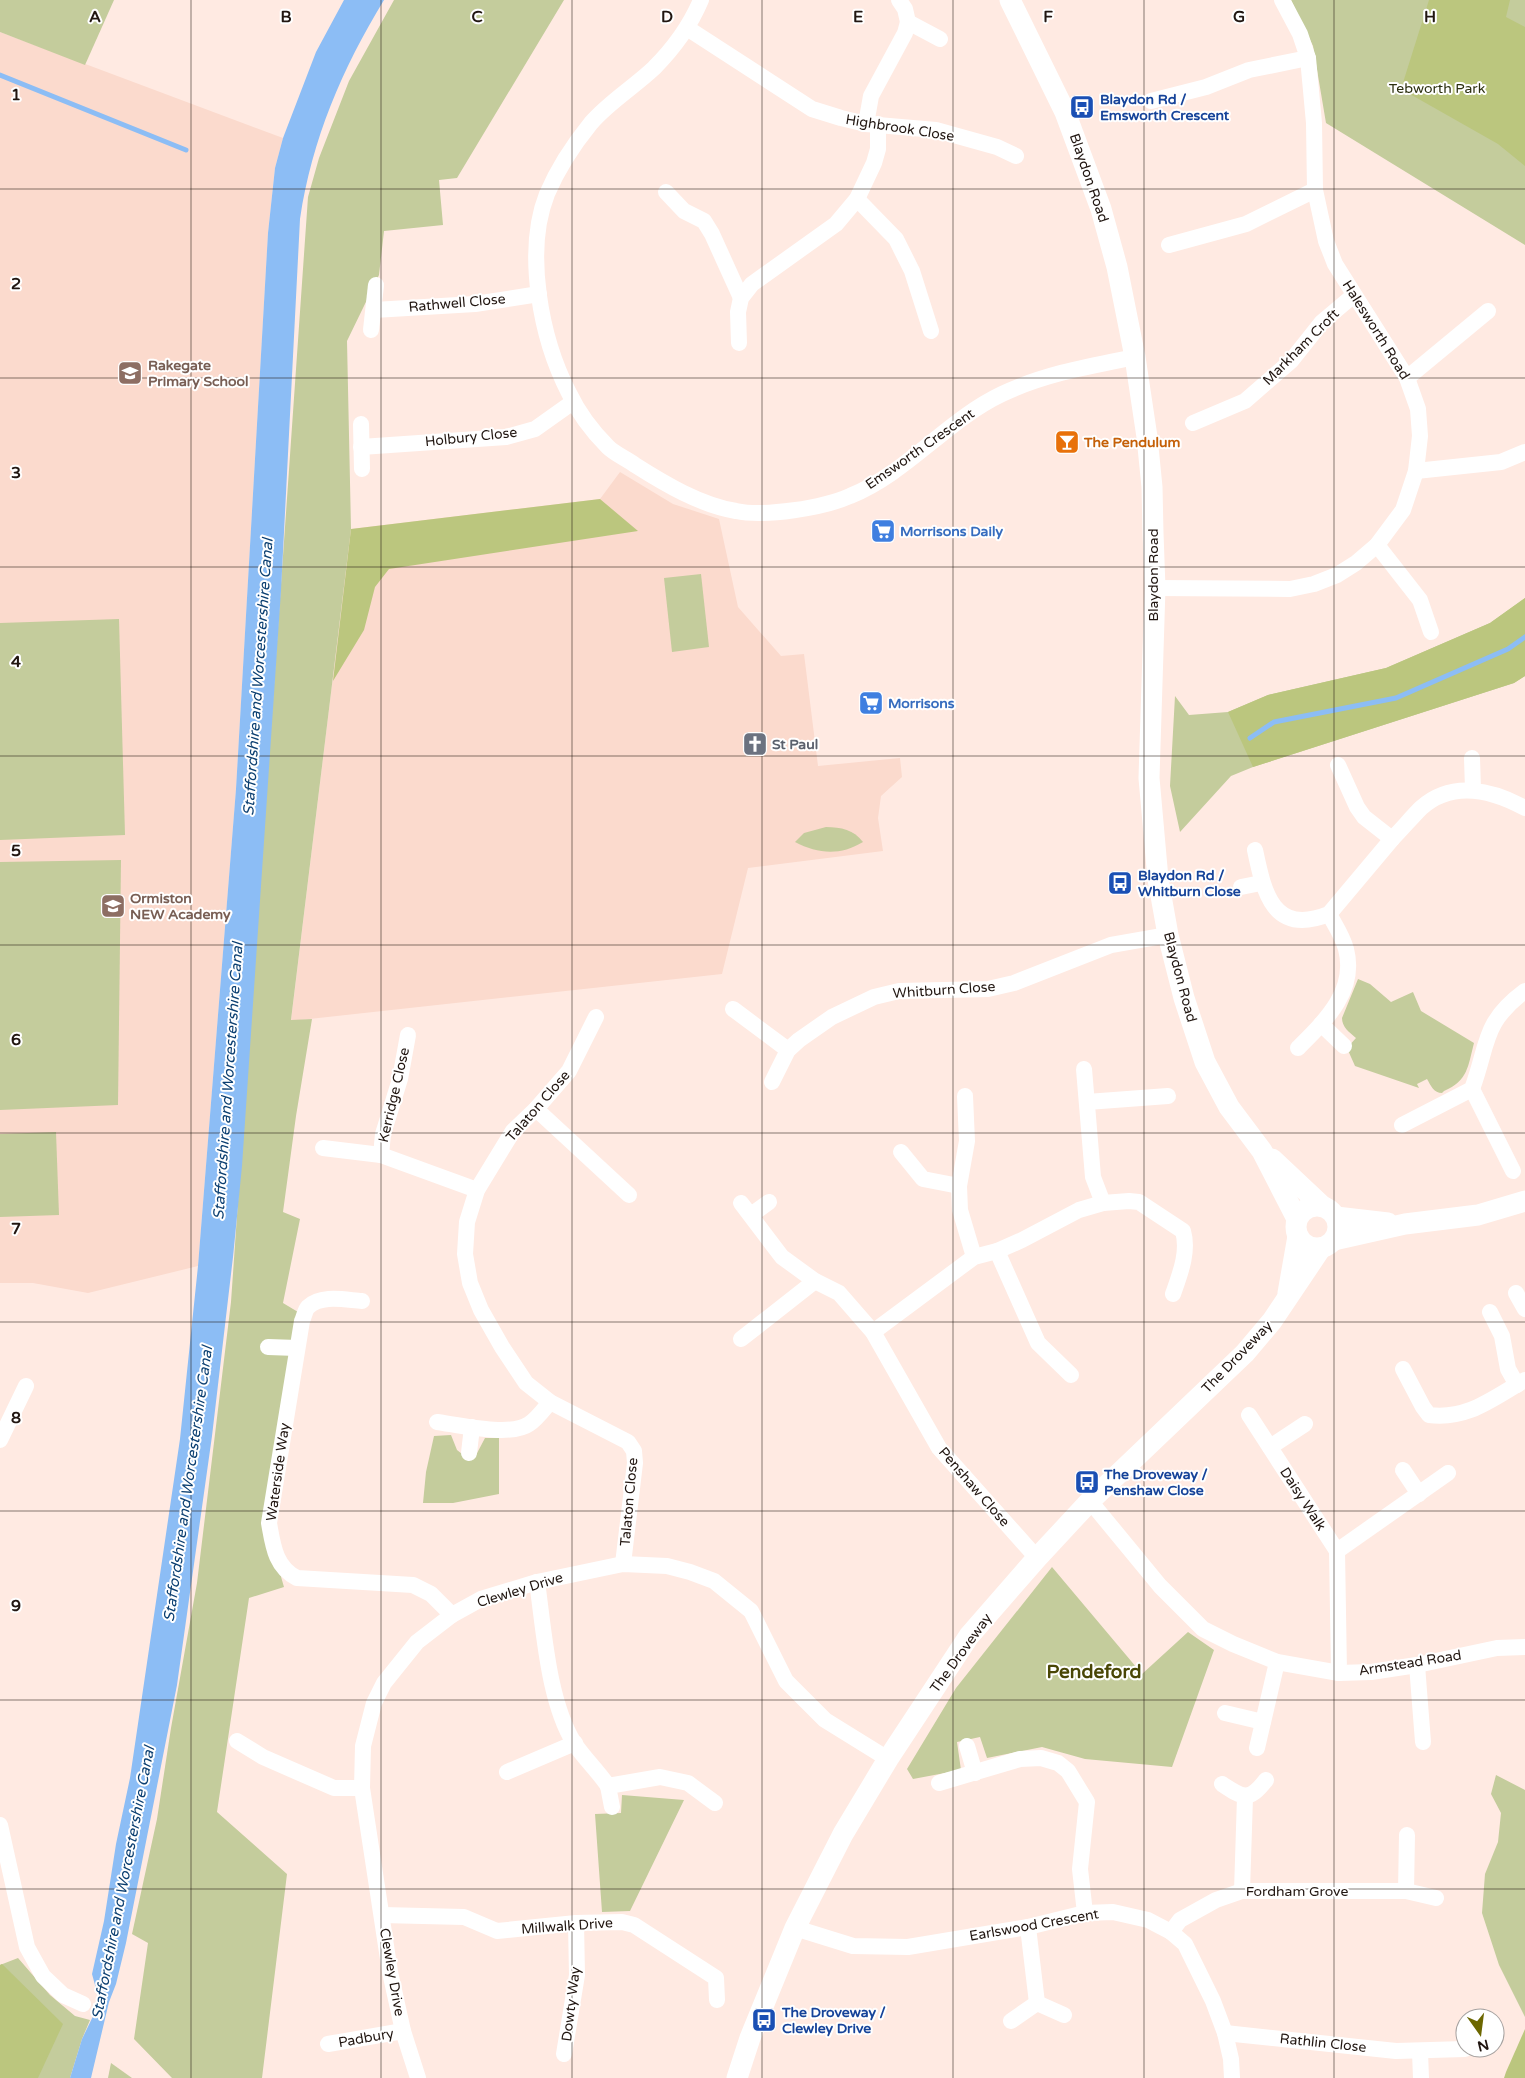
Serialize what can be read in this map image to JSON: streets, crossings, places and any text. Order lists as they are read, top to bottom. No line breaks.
{"streets":{"street":["Highbrook Close","Blaydon Road","Rathwell Close","Halesworth Road","Markham Croft","Holbury Close","Emsworth Crescent","Whitburn Close","Kerridge Close","Talaton Close","The Droveway","Waterside Way","Penshaw Close","Daisy Walk","Clewley Drive","Armstead Road","Fordham Grove","Earlswood Crescent","Millwalk Drive","Dowty Way","Padbury","Rathlin Close"]},"crossings":[["Highbrook Close","Emsworth Crescent"],["Blaydon Road","Halesworth Road"],["Blaydon Road","Emsworth Crescent"],["Blaydon Road","Whitburn Close"],["Blaydon Road","The Droveway"],["Rathwell Close","Emsworth Crescent"],["Halesworth Road","Markham Croft"],["Holbury Close","Emsworth Crescent"],["Kerridge Close","Talaton Close"],["Talaton Close","Clewley Drive"],["The Droveway","Penshaw Close"],["The Droveway","Clewley Drive"],["The Droveway","Armstead Road"],["The Droveway","Earlswood Crescent"],["Waterside Way","Clewley Drive"],["Clewley Drive","Millwalk Drive"],["Clewley Drive","Padbury"],["Fordham Grove","Earlswood Crescent"],["Earlswood Crescent","Rathlin Close"],["Millwalk Drive","Dowty Way"]],"districts":["Pendeford"],"water":["Staffordshire and Worcestershire Canal"],"parks":["Tebworth Park"],"places":{"bus stop":["Blaydon Rd / Emsworth Crescent","Blaydon Rd / Whitburn Close","The Droveway / Penshaw Close","The Droveway / Clewley Drive"],"school or university":["Rakegate Primary School","Ormiston NEW Academy"],"bar":["The Pendulum"],"supermarket":["Morrisons Daily","Morrisons"],"church":["St Paul"]},"north":"bottom","grid":{"columns":["A","B","C","D","E","F","G","H"],"rows":["1","2","3","4","5","6","7","8","9"]}}
